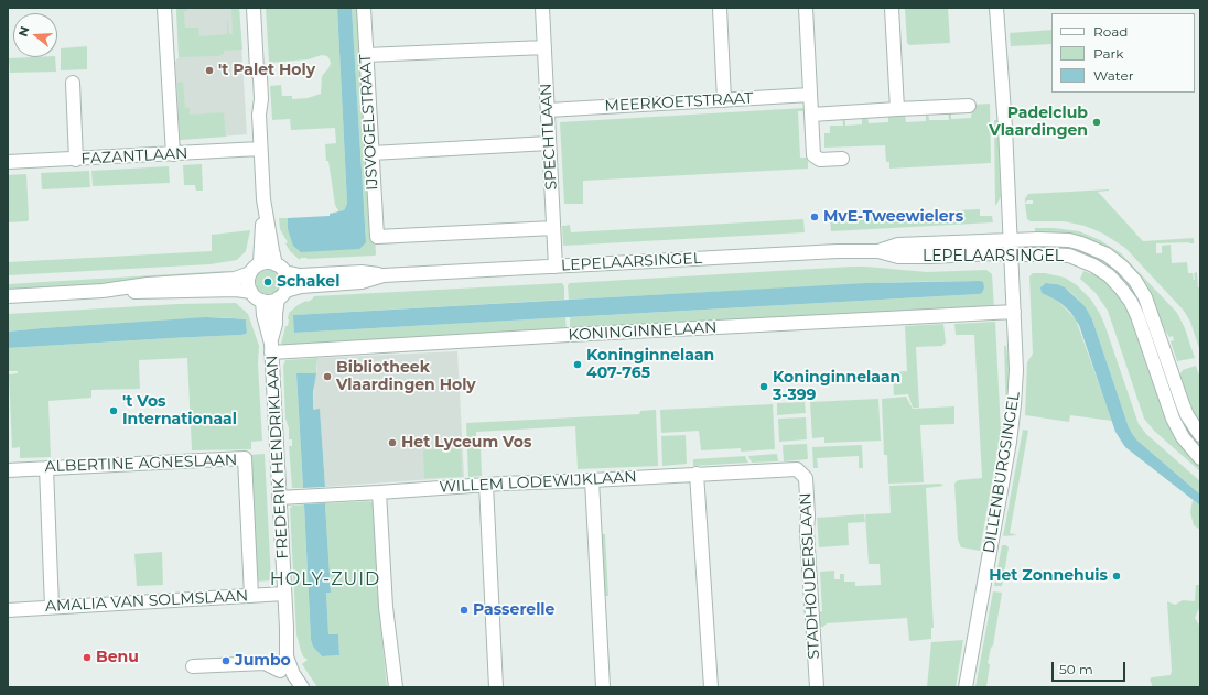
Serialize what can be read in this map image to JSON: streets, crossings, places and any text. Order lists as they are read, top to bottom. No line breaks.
{"streets":{"street":["MEERKOETSTRAAT","IJSVOGELSTRAAT","SPECHTLAAN","FAZANTLAAN","LEPELAARSINGEL","KONINGINNELAAN","FREDERIK HENDRIKLAAN","ALBERTINE AGNESLAAN","DILLENBURGSINGEL","WILLEM LODEWIJKLAAN","STADHOUDERSLAAN","AMALIA VAN SOLMSLAAN"]},"crossings":[["MEERKOETSTRAAT","SPECHTLAAN"],["IJSVOGELSTRAAT","SPECHTLAAN"],["SPECHTLAAN","LEPELAARSINGEL"],["LEPELAARSINGEL","FREDERIK HENDRIKLAAN"],["LEPELAARSINGEL","DILLENBURGSINGEL"],["KONINGINNELAAN","FREDERIK HENDRIKLAAN"],["KONINGINNELAAN","DILLENBURGSINGEL"],["FREDERIK HENDRIKLAAN","WILLEM LODEWIJKLAAN"],["FREDERIK HENDRIKLAAN","AMALIA VAN SOLMSLAAN"],["ALBERTINE AGNESLAAN","AMALIA VAN SOLMSLAAN"],["WILLEM LODEWIJKLAAN","STADHOUDERSLAAN"]],"districts":["HOLY-ZUID"],"places":["'t Palet Holy","Padelclub Vlaardingen","MvE-Tweewielers","Schakel","Koninginnelaan 407-765","Bibliotheek Vlaardingen Holy","Koninginnelaan 3-399","'t Vos Internationaal","Het Lyceum Vos","Het Zonnehuis","Passerelle","Benu","Jumbo"],"legend":["Road","Park","Water"],"scale_bar":"50 m","north":"left"}
